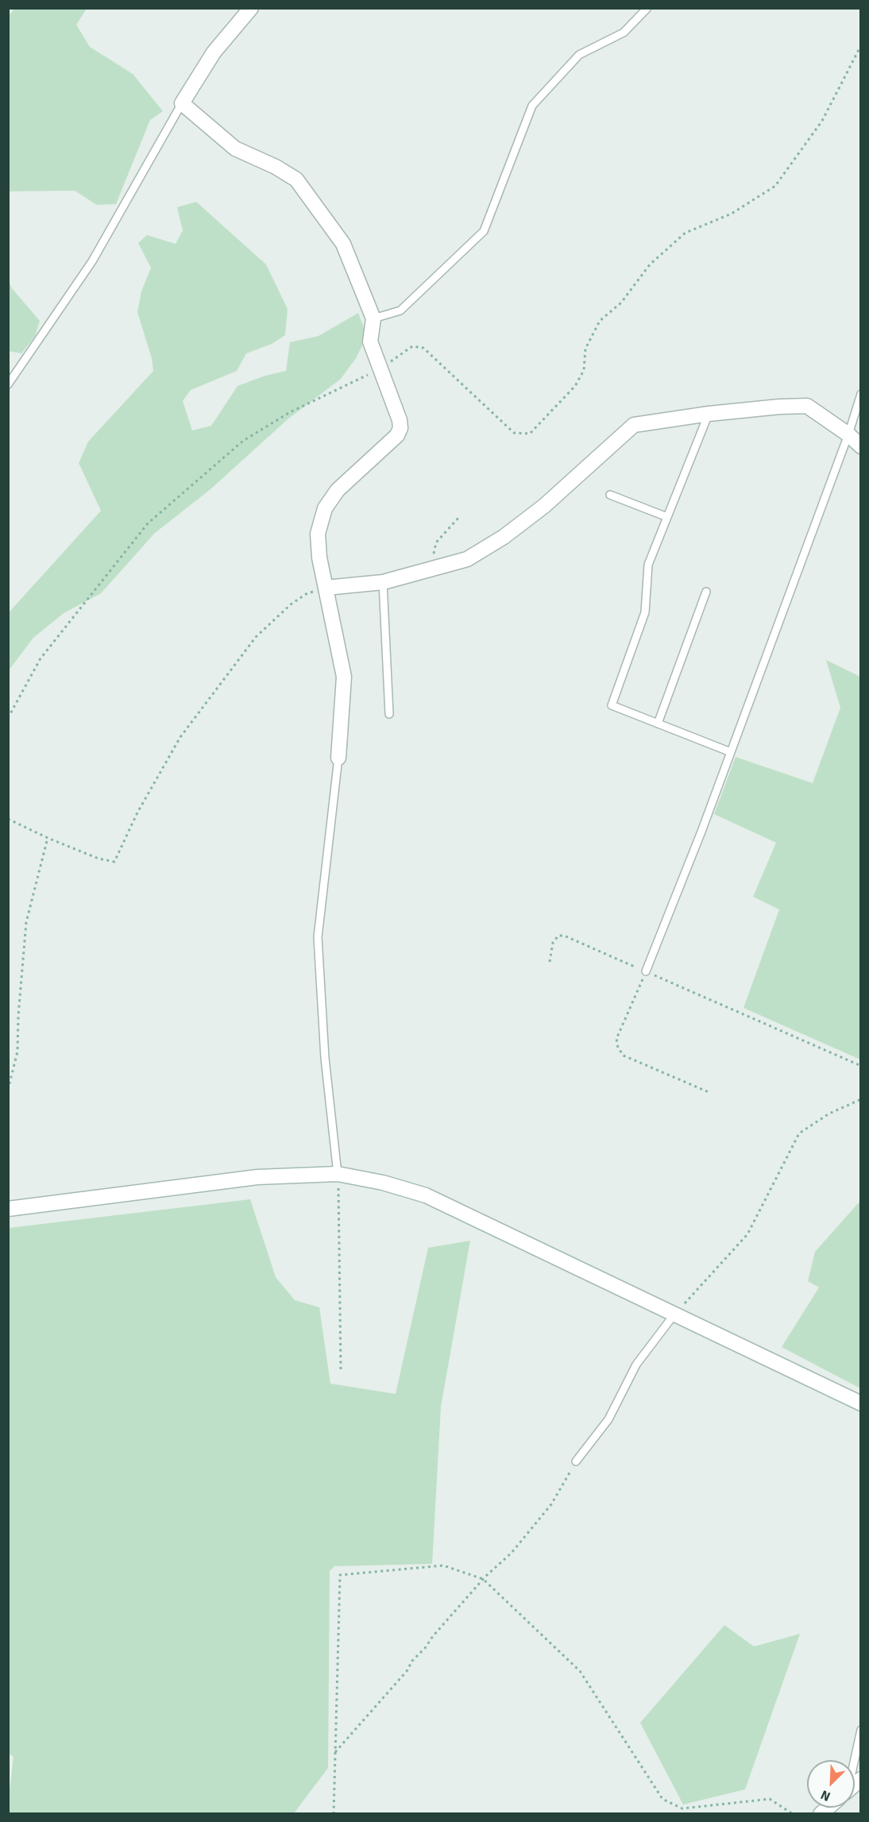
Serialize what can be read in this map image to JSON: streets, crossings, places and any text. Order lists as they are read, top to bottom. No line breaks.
{"north":"bottom left"}
